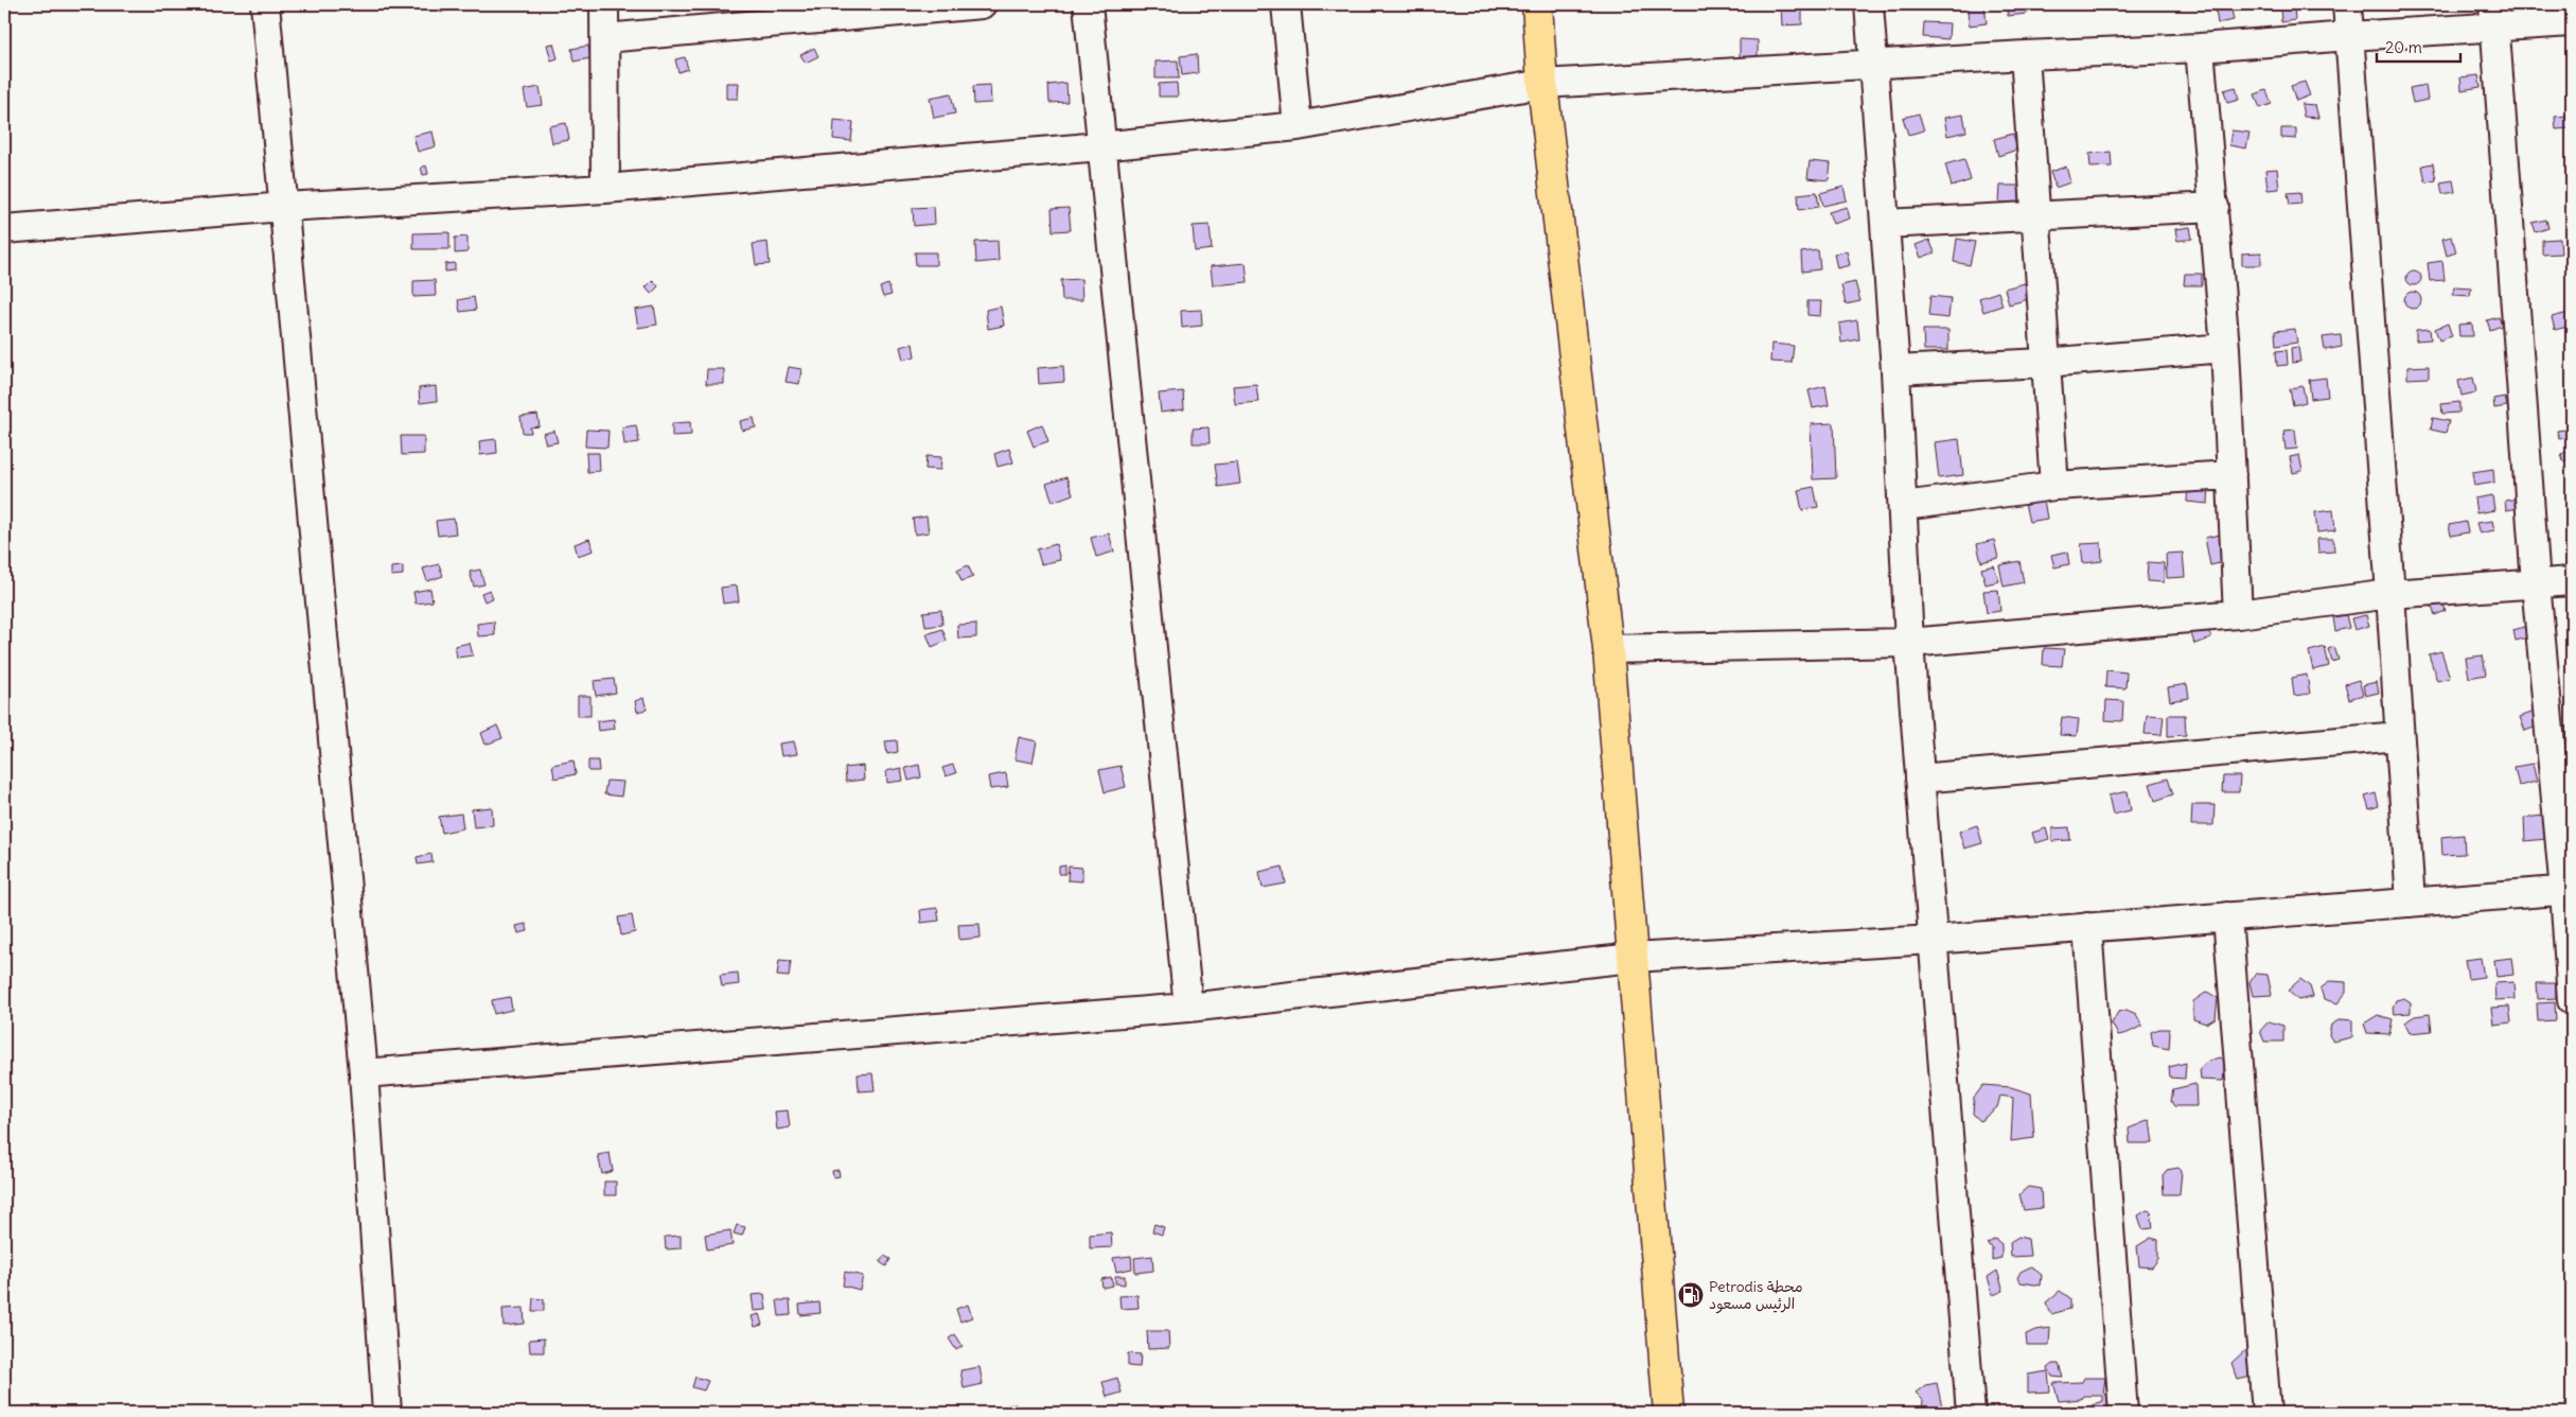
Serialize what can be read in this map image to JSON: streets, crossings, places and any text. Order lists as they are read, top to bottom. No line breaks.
{"places":{"fuel station":["Petrodis محطة الرئيس مسعود"]},"scale_bar":"20 m"}
